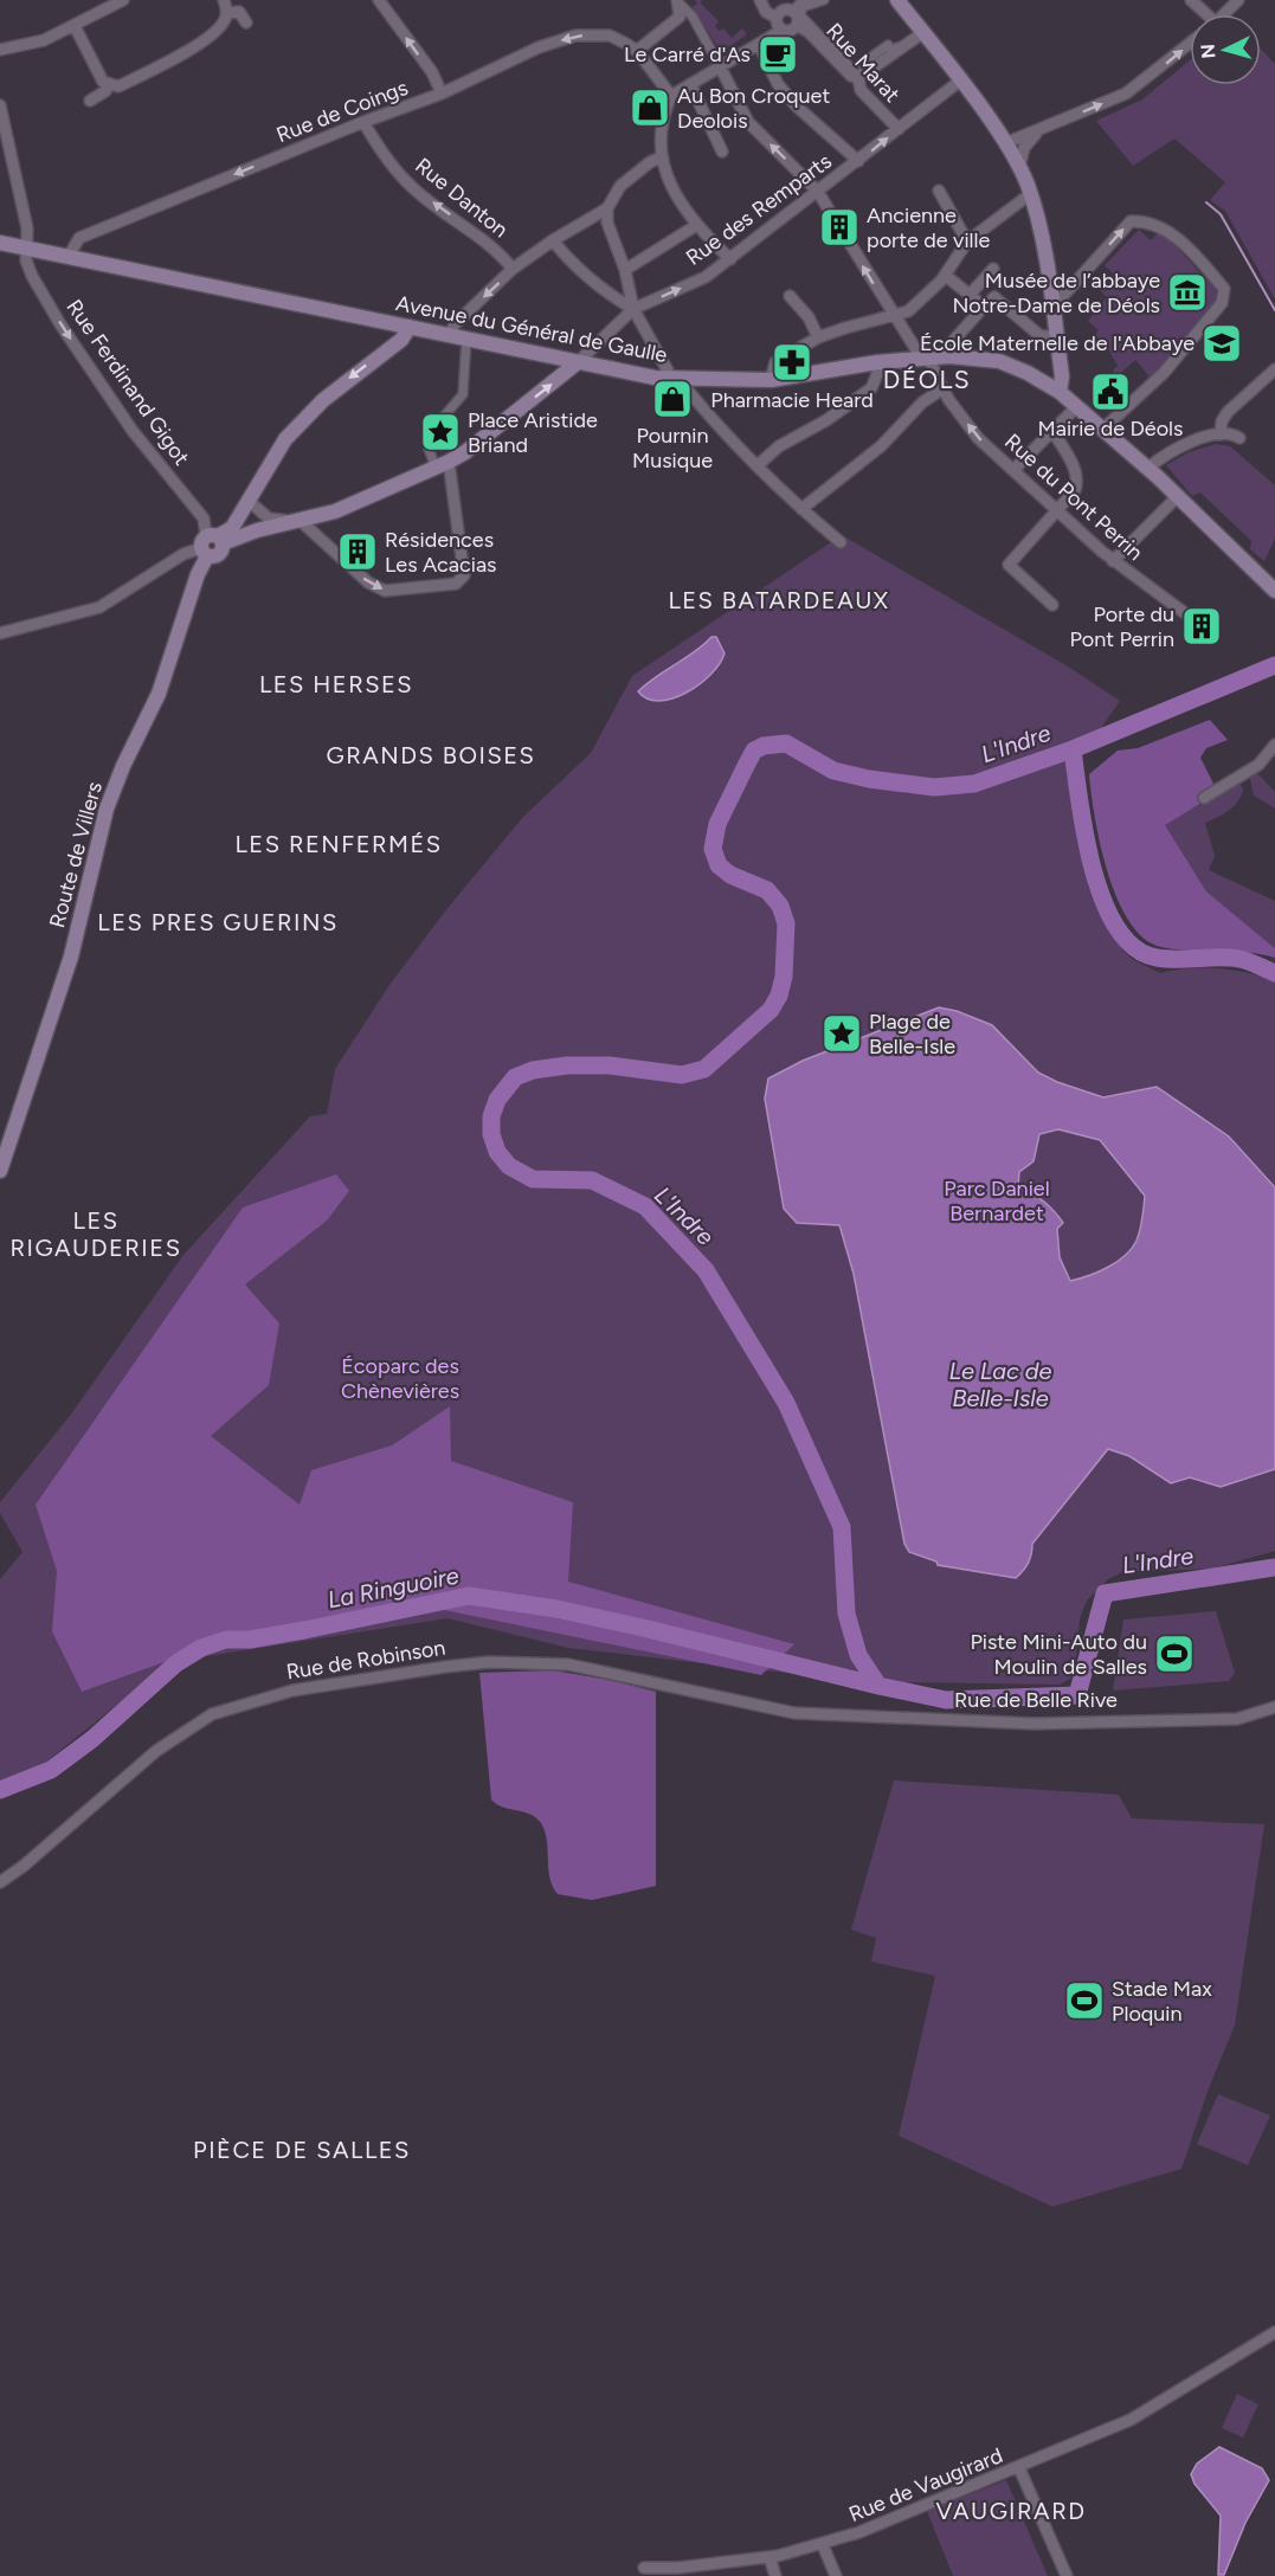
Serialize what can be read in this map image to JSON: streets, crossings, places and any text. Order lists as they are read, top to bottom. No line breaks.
{"streets":{"main road":["Avenue du Général de Gaulle","Route de Villers"],"street":["Rue Marat","Rue de Coings","Rue Danton","Rue des Remparts","Rue Ferdinand Gigot","Rue du Pont Perrin","Rue de Robinson","Rue de Belle Rive","Rue de Vaugirard"]},"crossings":[["Rue Marat","Rue des Remparts"],["Rue de Coings","Rue Danton"],["Rue de Coings","Avenue du Général de Gaulle"],["Rue des Remparts","Avenue du Général de Gaulle"],["Rue des Remparts","Rue du Pont Perrin"],["Avenue du Général de Gaulle","Rue Ferdinand Gigot"],["Avenue du Général de Gaulle","Rue du Pont Perrin"],["Rue Ferdinand Gigot","Route de Villers"],["Rue de Robinson","Rue de Belle Rive"]],"one_way":["Rue de Coings","Rue Danton","Rue Ferdinand Gigot"],"districts":["DÉOLS","LES BATARDEAUX","LES HERSES","GRANDS BOISES","LES RENFERMÉS","LES PRES GUERINS","LES RIGAUDERIES","PIÈCE DE SALLES","VAUGIRARD"],"water":["L'Indre","Le Lac de Belle-Isle","La Ringuoire"],"parks":["Parc Daniel Bernardet","Écoparc des Chènevières"],"places":{"cafe":["Le Carré d'As"],"shop":["Au Bon Croquet Deolois","Pournin Musique"],"building":["Ancienne porte de ville","Résidences Les Acacias","Porte du Pont Perrin"],"museum":["Musée de l’abbaye Notre-Dame de Déols"],"school or university":["École Maternelle de l'Abbaye"],"pharmacy":["Pharmacie Heard"],"public building":["Mairie de Déols"],"place":["Place Aristide Briand","Plage de Belle-Isle"],"sports":["Piste Mini-Auto du Moulin de Salles","Stade Max Ploquin"]},"north":"left"}
